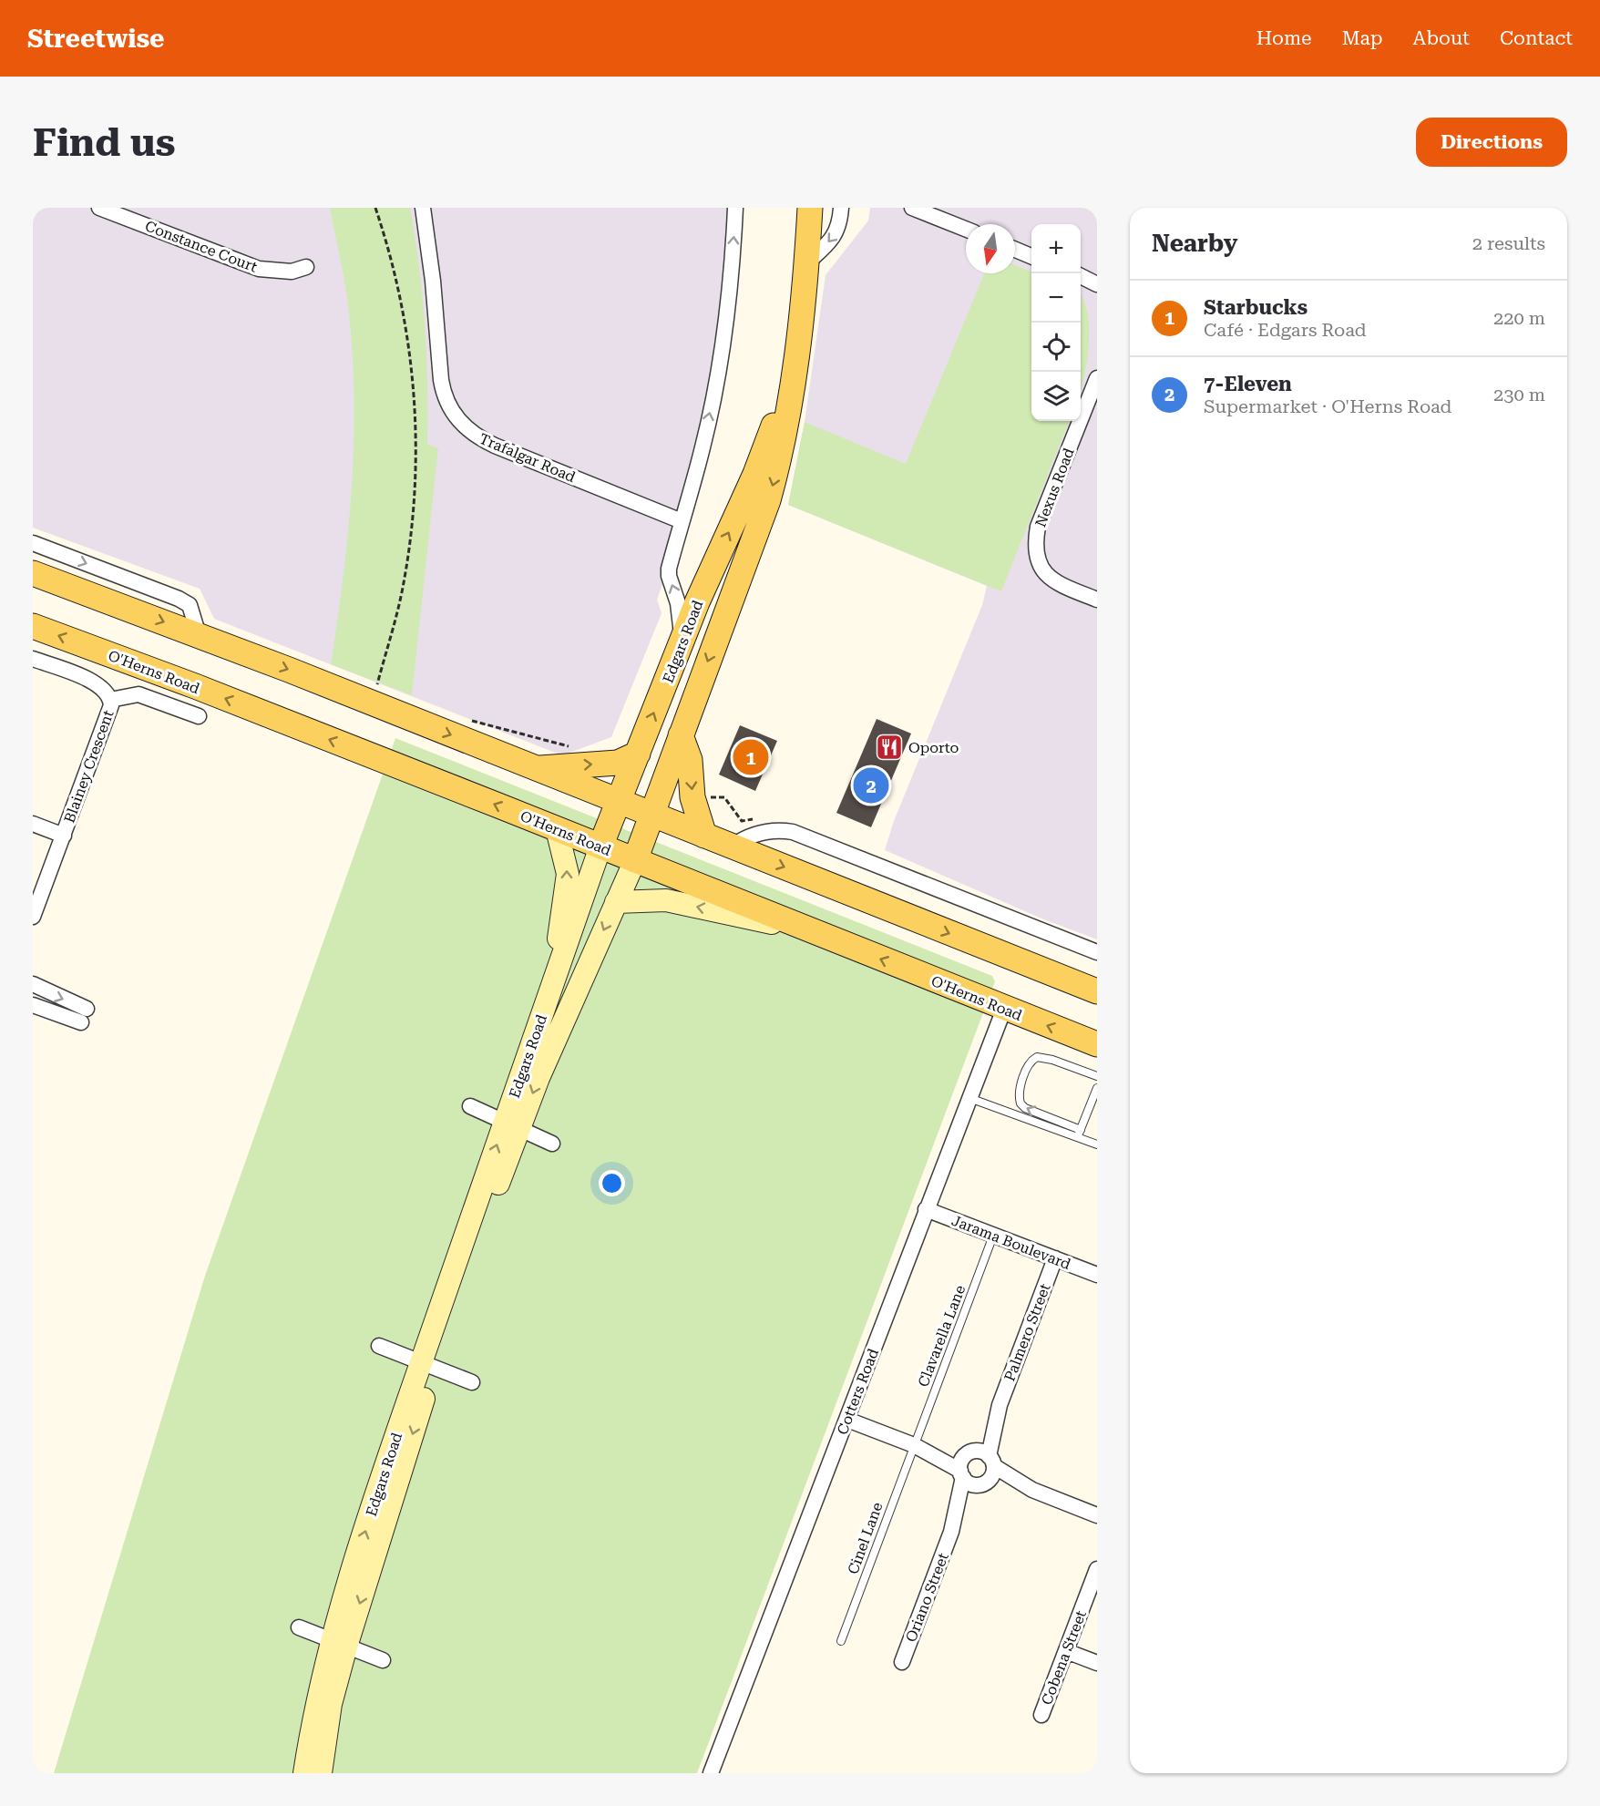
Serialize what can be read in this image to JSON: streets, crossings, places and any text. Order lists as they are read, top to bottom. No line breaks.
{"streets":{"main road":["Edgars Road","O'Herns Road"],"street":["Constance Court","Trafalgar Road","Nexus Road","Blainey Crescent","Jarama Boulevard","Palmero Street","Cotters Road","Oriano Street","Cobena Street"],"lane":["Clavarella Lane","Cinel Lane"]},"crossings":[["Edgars Road","O'Herns Road"],["O'Herns Road","Cotters Road"],["Jarama Boulevard","Palmero Street"],["Jarama Boulevard","Clavarella Lane"],["Jarama Boulevard","Cotters Road"],["Palmero Street","Oriano Street"],["Clavarella Lane","Cinel Lane"]],"places":{"restaurant":["Oporto"]},"north":"bottom","page":{"header":"Streetwise","nav":["Home","Map","About","Contact"],"buttons":"Directions","title":"Find us","heading":["Nearby","2 results"],"map_buttons":["+","−"],"list":[{"mark":"1","name":"Starbucks","note":"Café · Edgars Road","value":"220 m"},{"mark":"2","name":"7-Eleven","note":"Supermarket · O'Herns Road","value":"230 m"}],"pins":["1","2"]}}
